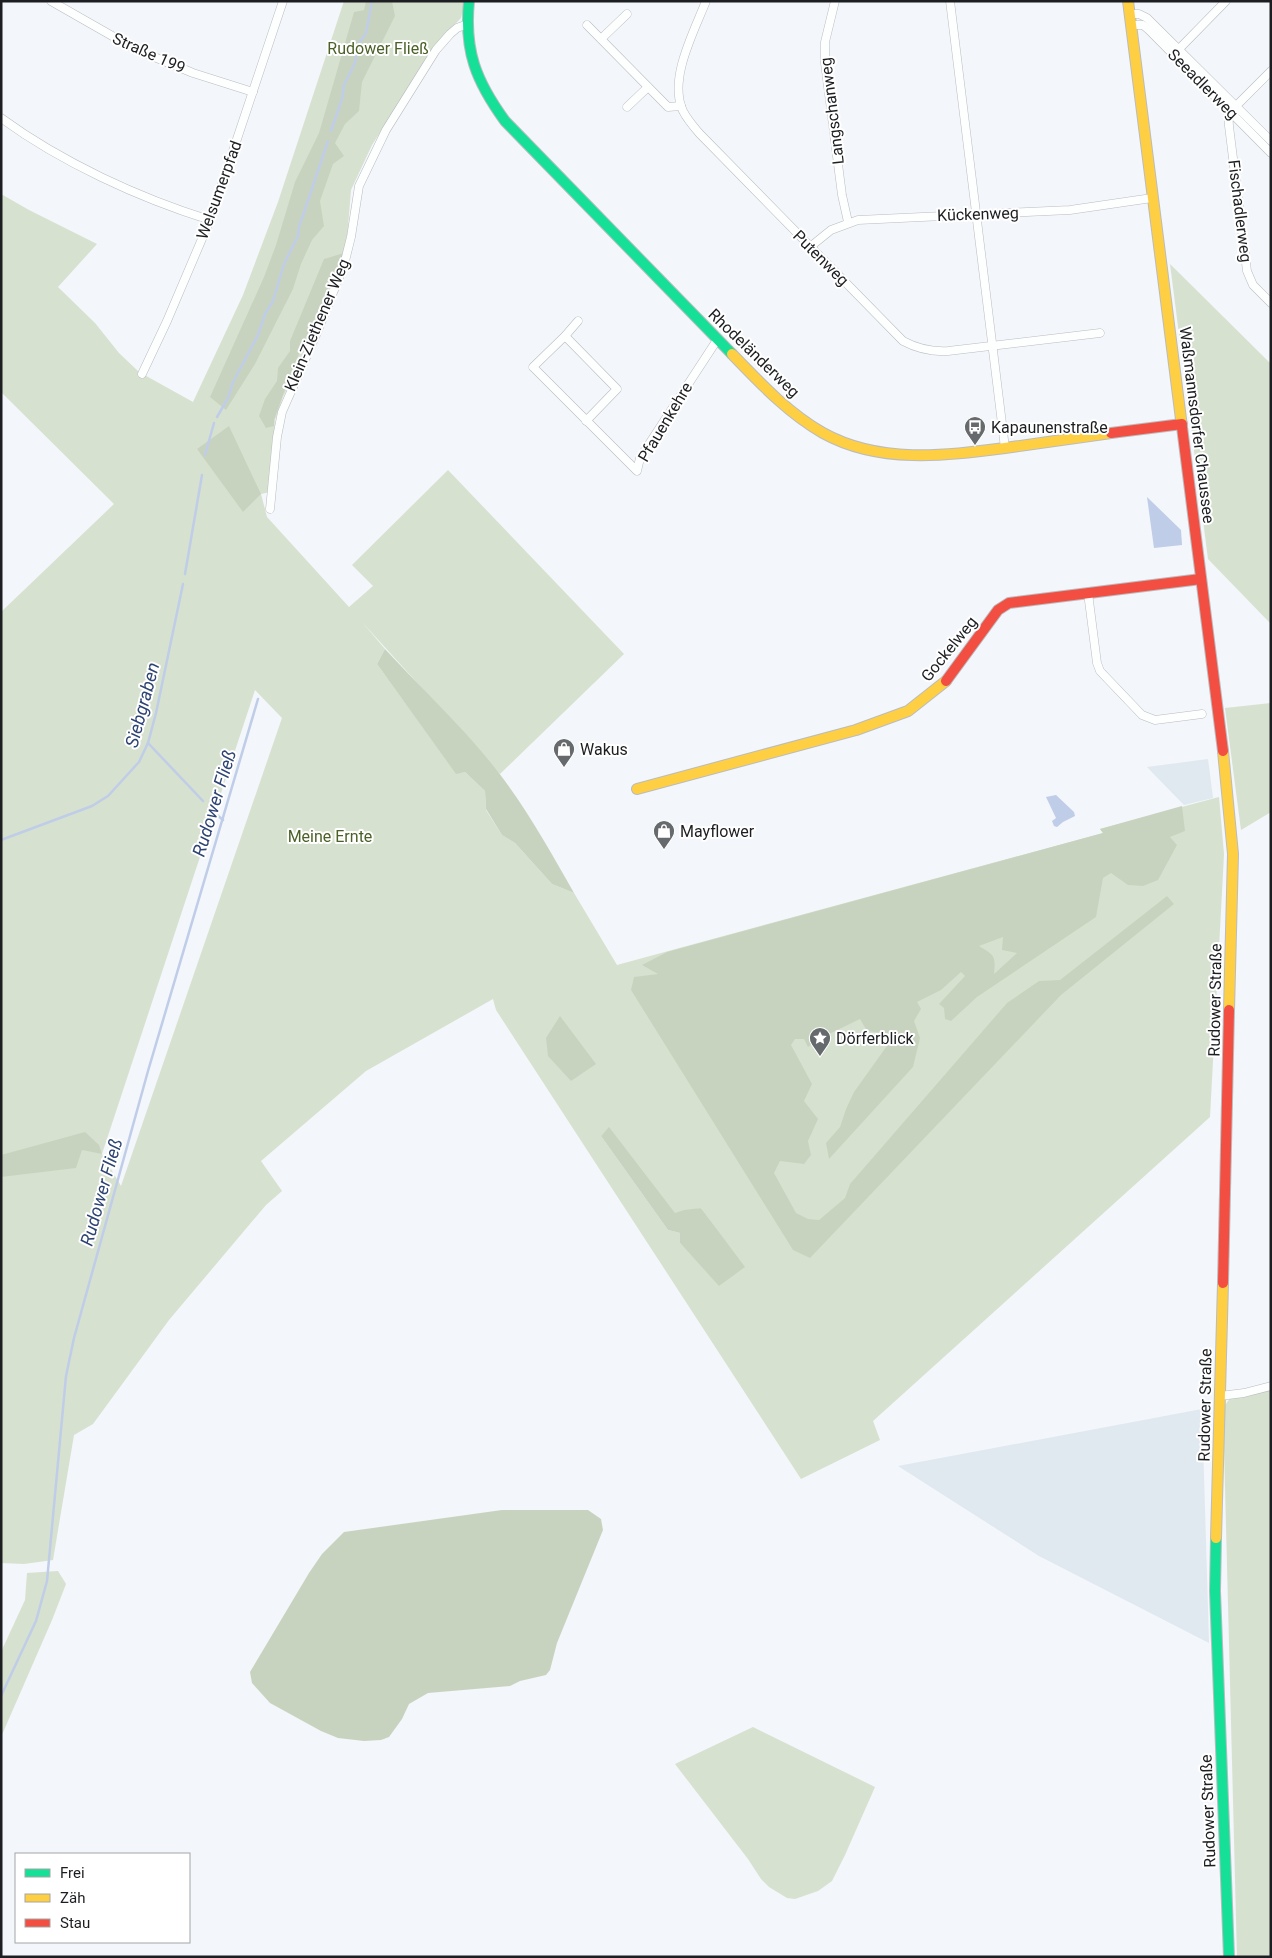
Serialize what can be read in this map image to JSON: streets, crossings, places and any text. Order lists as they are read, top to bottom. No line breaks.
{"streets":{"street":["Straße 199","Seeadlerweg","Langschanweg","Welsumerpfad","Fischadlerweg","Kückenweg","Putenweg","Klein-Ziethener Weg","Rhodeländerweg","Pfauenkehre","Waßmannsdorfer Chaussee","Gockelweg","Rudower Straße"]},"crossings":[["Straße 199","Welsumerpfad"],["Seeadlerweg","Fischadlerweg"],["Seeadlerweg","Waßmannsdorfer Chaussee"],["Langschanweg","Kückenweg"],["Kückenweg","Putenweg"],["Kückenweg","Waßmannsdorfer Chaussee"],["Klein-Ziethener Weg","Rhodeländerweg"],["Rhodeländerweg","Pfauenkehre"],["Rhodeländerweg","Waßmannsdorfer Chaussee"],["Waßmannsdorfer Chaussee","Gockelweg"],["Waßmannsdorfer Chaussee","Rudower Straße"]],"water":["Siebgraben","Rudower Fließ"],"parks":["Rudower Fließ","Meine Ernte"],"places":{"bus stop":["Kapaunenstraße"],"shop":["Wakus","Mayflower"],"place":["Dörferblick"]},"legend":["Frei","Zäh","Stau"]}
